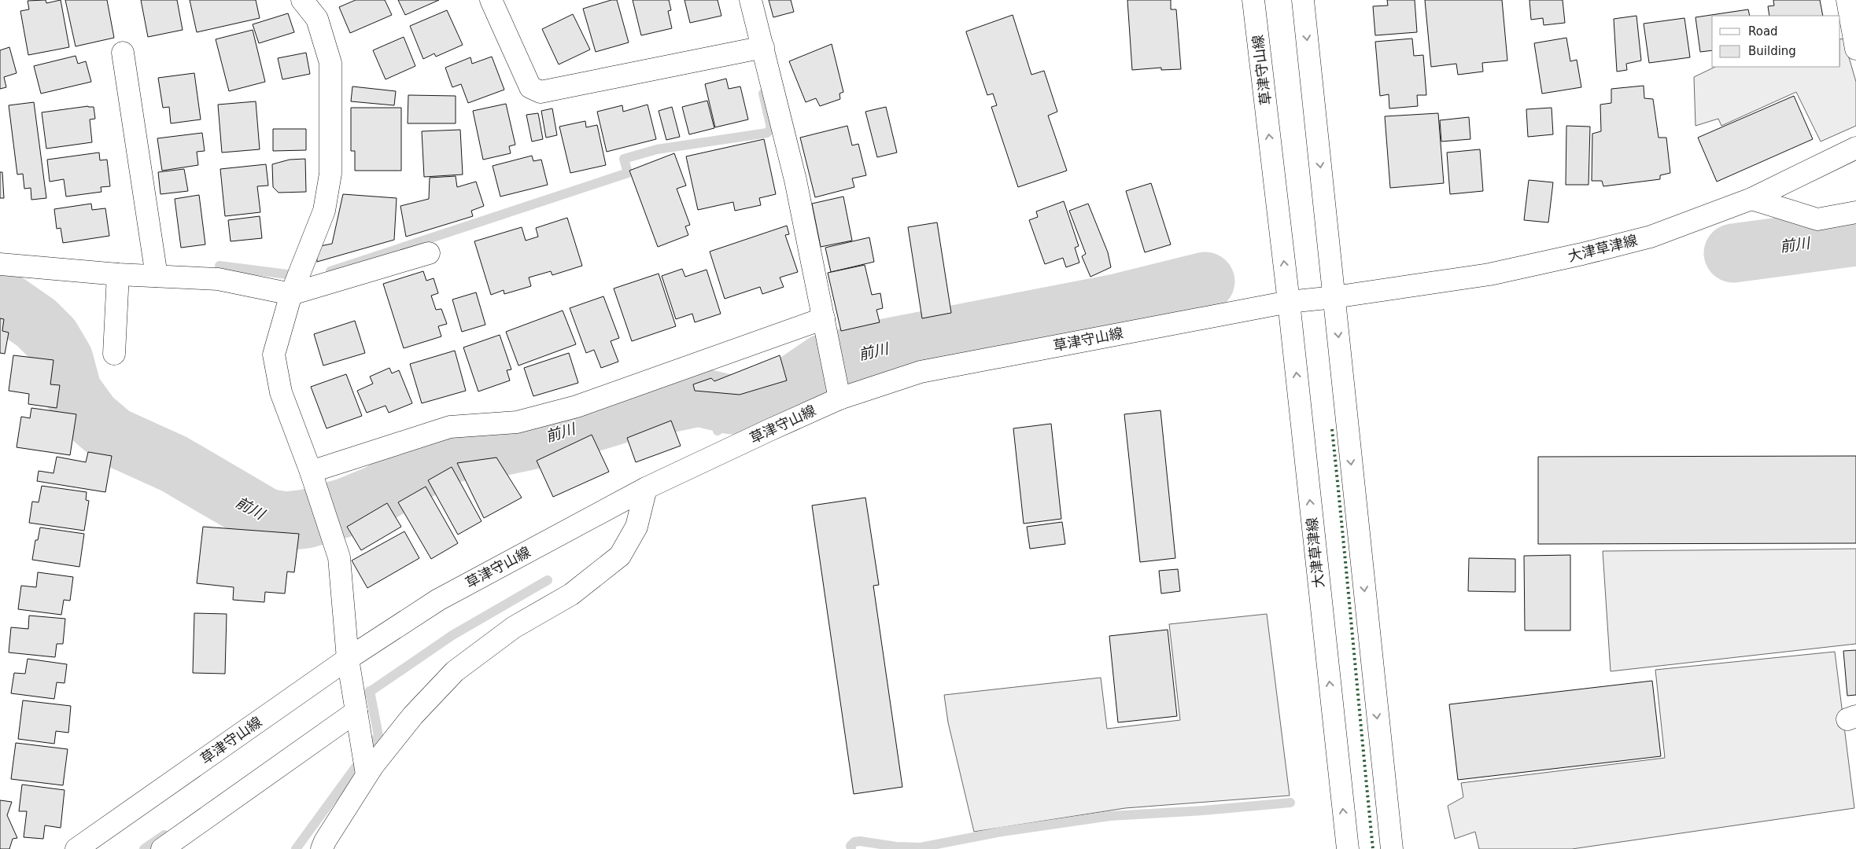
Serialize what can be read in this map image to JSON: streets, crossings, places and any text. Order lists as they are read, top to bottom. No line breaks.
{"streets":{"main road":["草津守山線","大津草津線"]},"crossings":[["草津守山線","大津草津線"]],"water":["前川"],"legend":["Road","Building"]}
